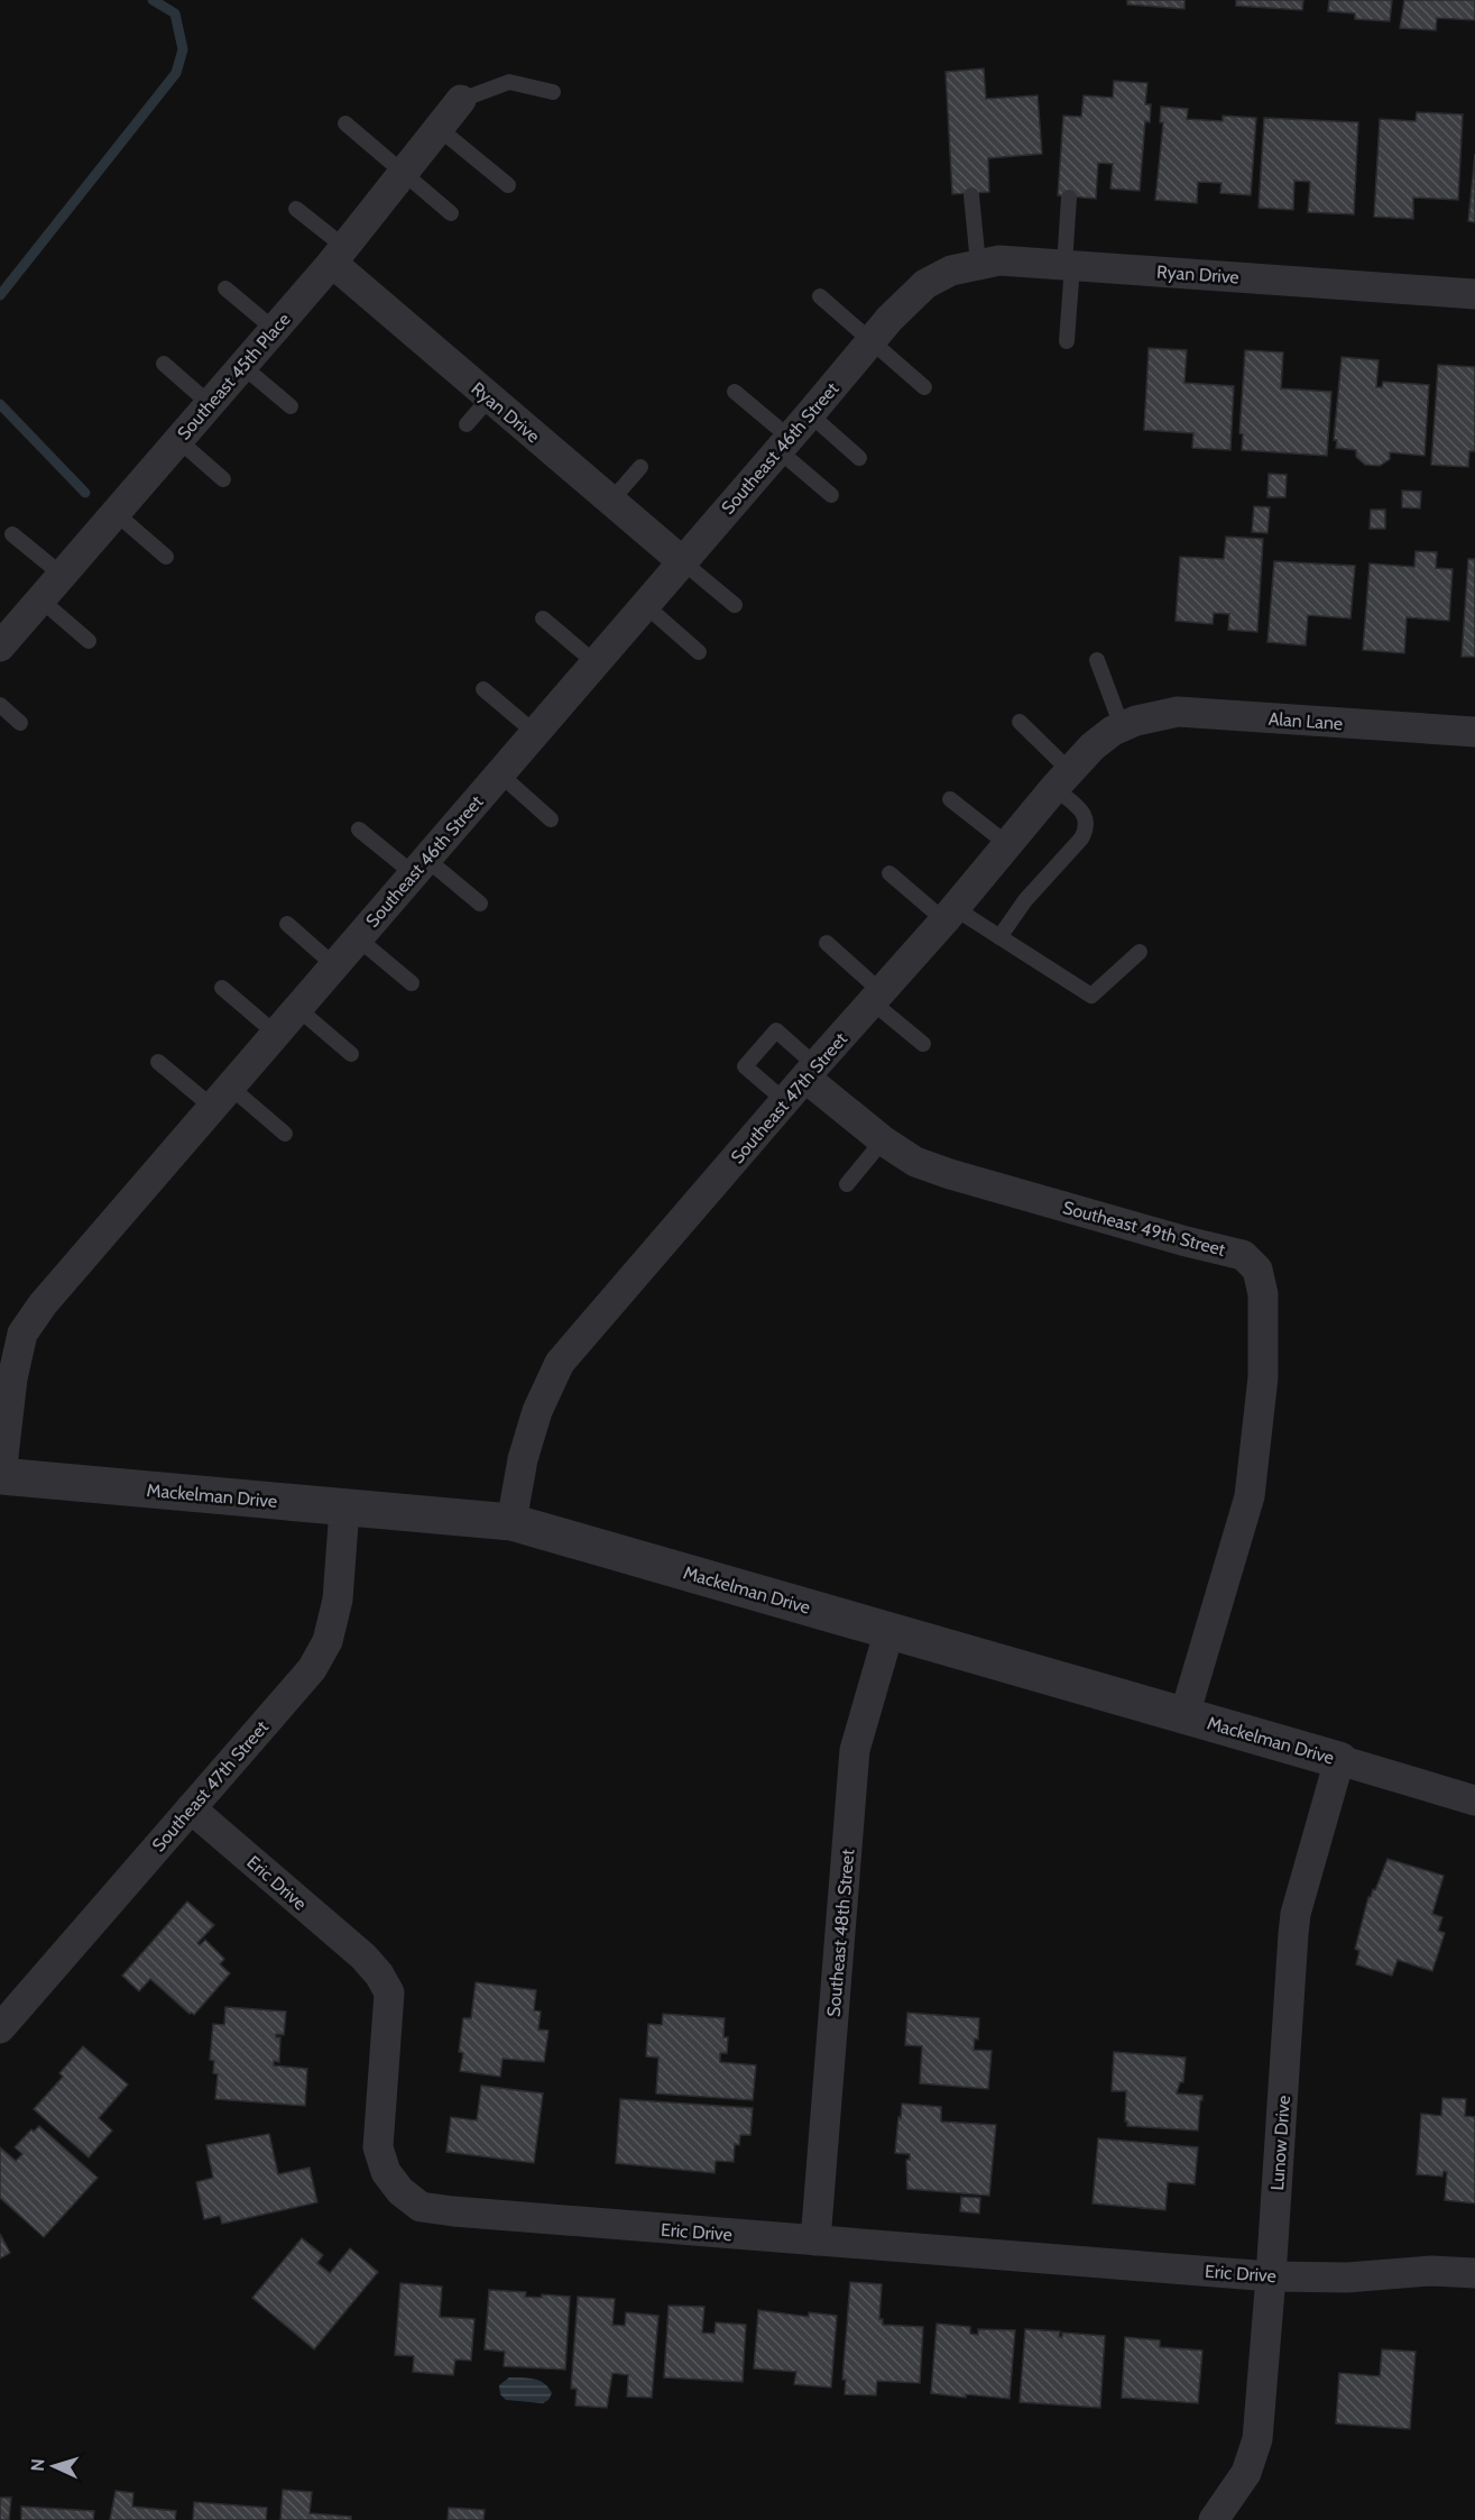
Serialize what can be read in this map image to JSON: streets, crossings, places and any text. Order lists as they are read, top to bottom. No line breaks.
{"streets":{"street":["Ryan Drive","Southeast 45th Place","Southeast 46th Street","Alan Lane","Southeast 47th Street","Southeast 49th Street","Mackelman Drive","Eric Drive","Southeast 48th Street","Lunow Drive"]},"crossings":[["Ryan Drive","Southeast 45th Place"],["Ryan Drive","Southeast 46th Street"],["Southeast 46th Street","Mackelman Drive"],["Alan Lane","Southeast 47th Street"],["Southeast 47th Street","Southeast 49th Street"],["Southeast 47th Street","Mackelman Drive"],["Southeast 47th Street","Eric Drive"],["Southeast 49th Street","Mackelman Drive"],["Mackelman Drive","Southeast 48th Street"],["Mackelman Drive","Lunow Drive"],["Eric Drive","Southeast 48th Street"],["Eric Drive","Lunow Drive"]],"north":"left"}
